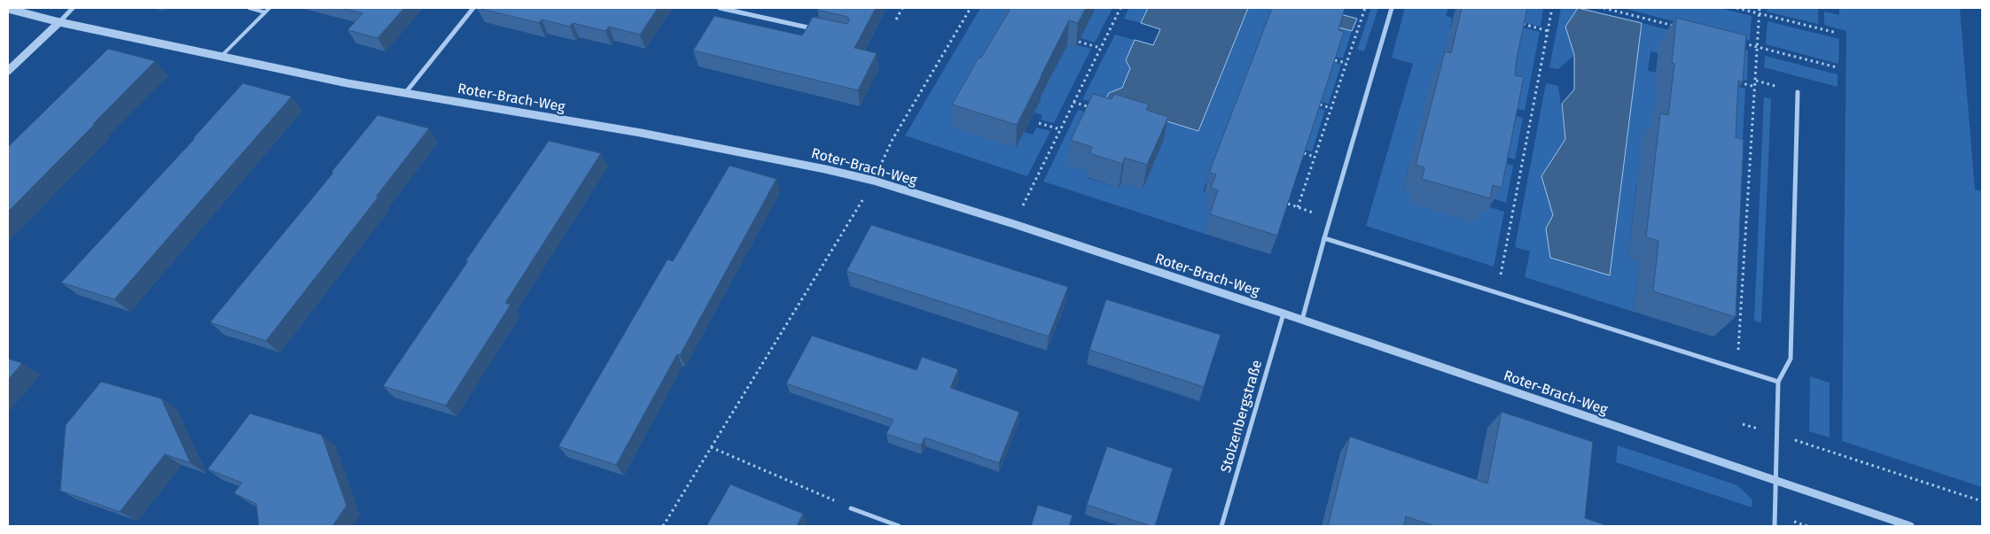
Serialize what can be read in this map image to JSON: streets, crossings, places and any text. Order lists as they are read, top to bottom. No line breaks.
{"streets":{"street":["Roter-Brach-Weg","Stolzenbergstraße"]},"crossings":[["Roter-Brach-Weg","Stolzenbergstraße"]]}
